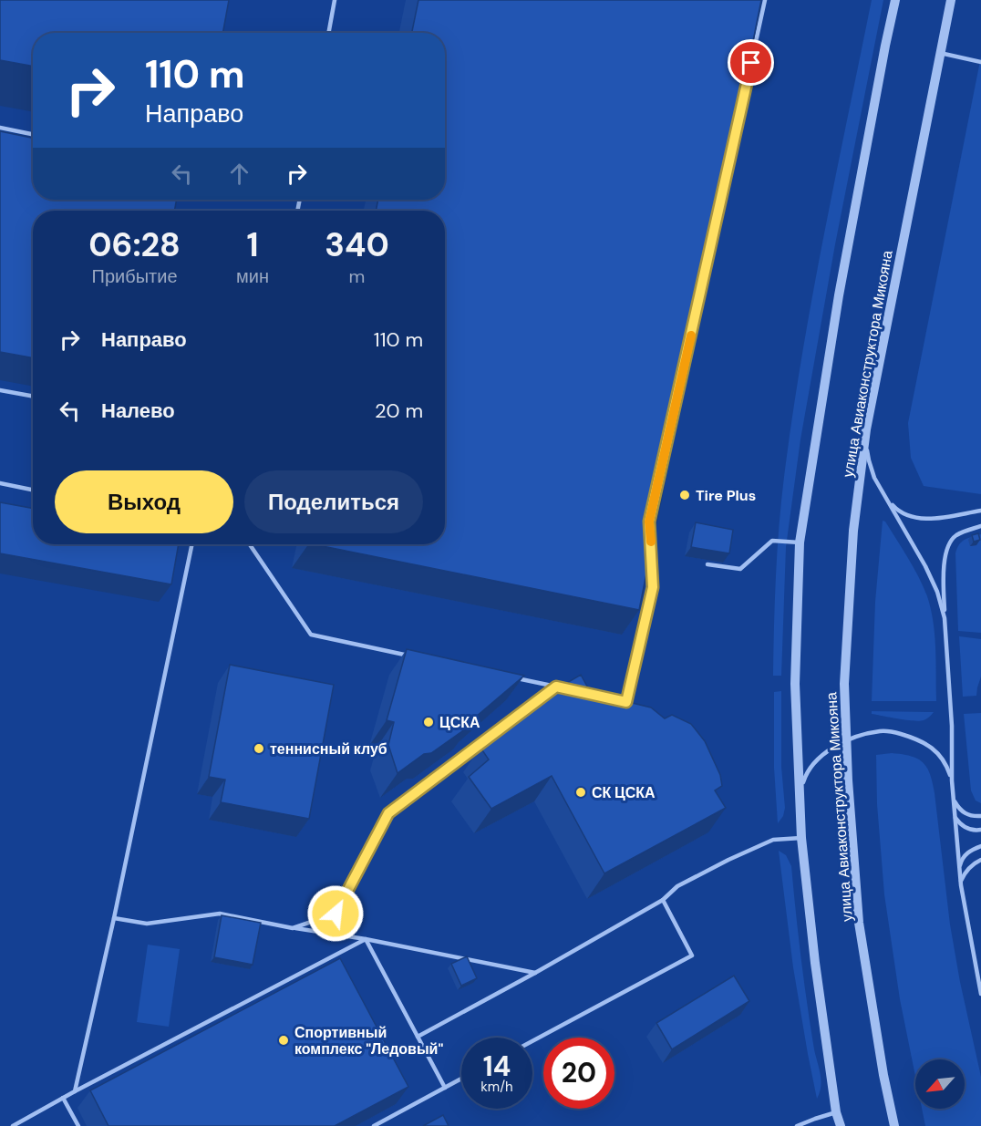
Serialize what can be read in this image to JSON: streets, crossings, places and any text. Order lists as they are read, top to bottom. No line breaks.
{"streets":{"street":["улица Авиаконструктора Микояна"]},"places":["Tire Plus","ЦСКА","теннисный клуб","СК ЦСКА","Спортивный комплекс \"Ледовый\""],"north":"bottom left","page":{"turn":["110 m","Направо"],"eta":["06:28","Прибытие","1","мин","340","m"],"list":[{"name":"Направо","value":"110 m"},{"name":"Налево","value":"20 m"}],"buttons":["Выход","Поделиться"],"speed":"14 km/h","limit":"20"}}
